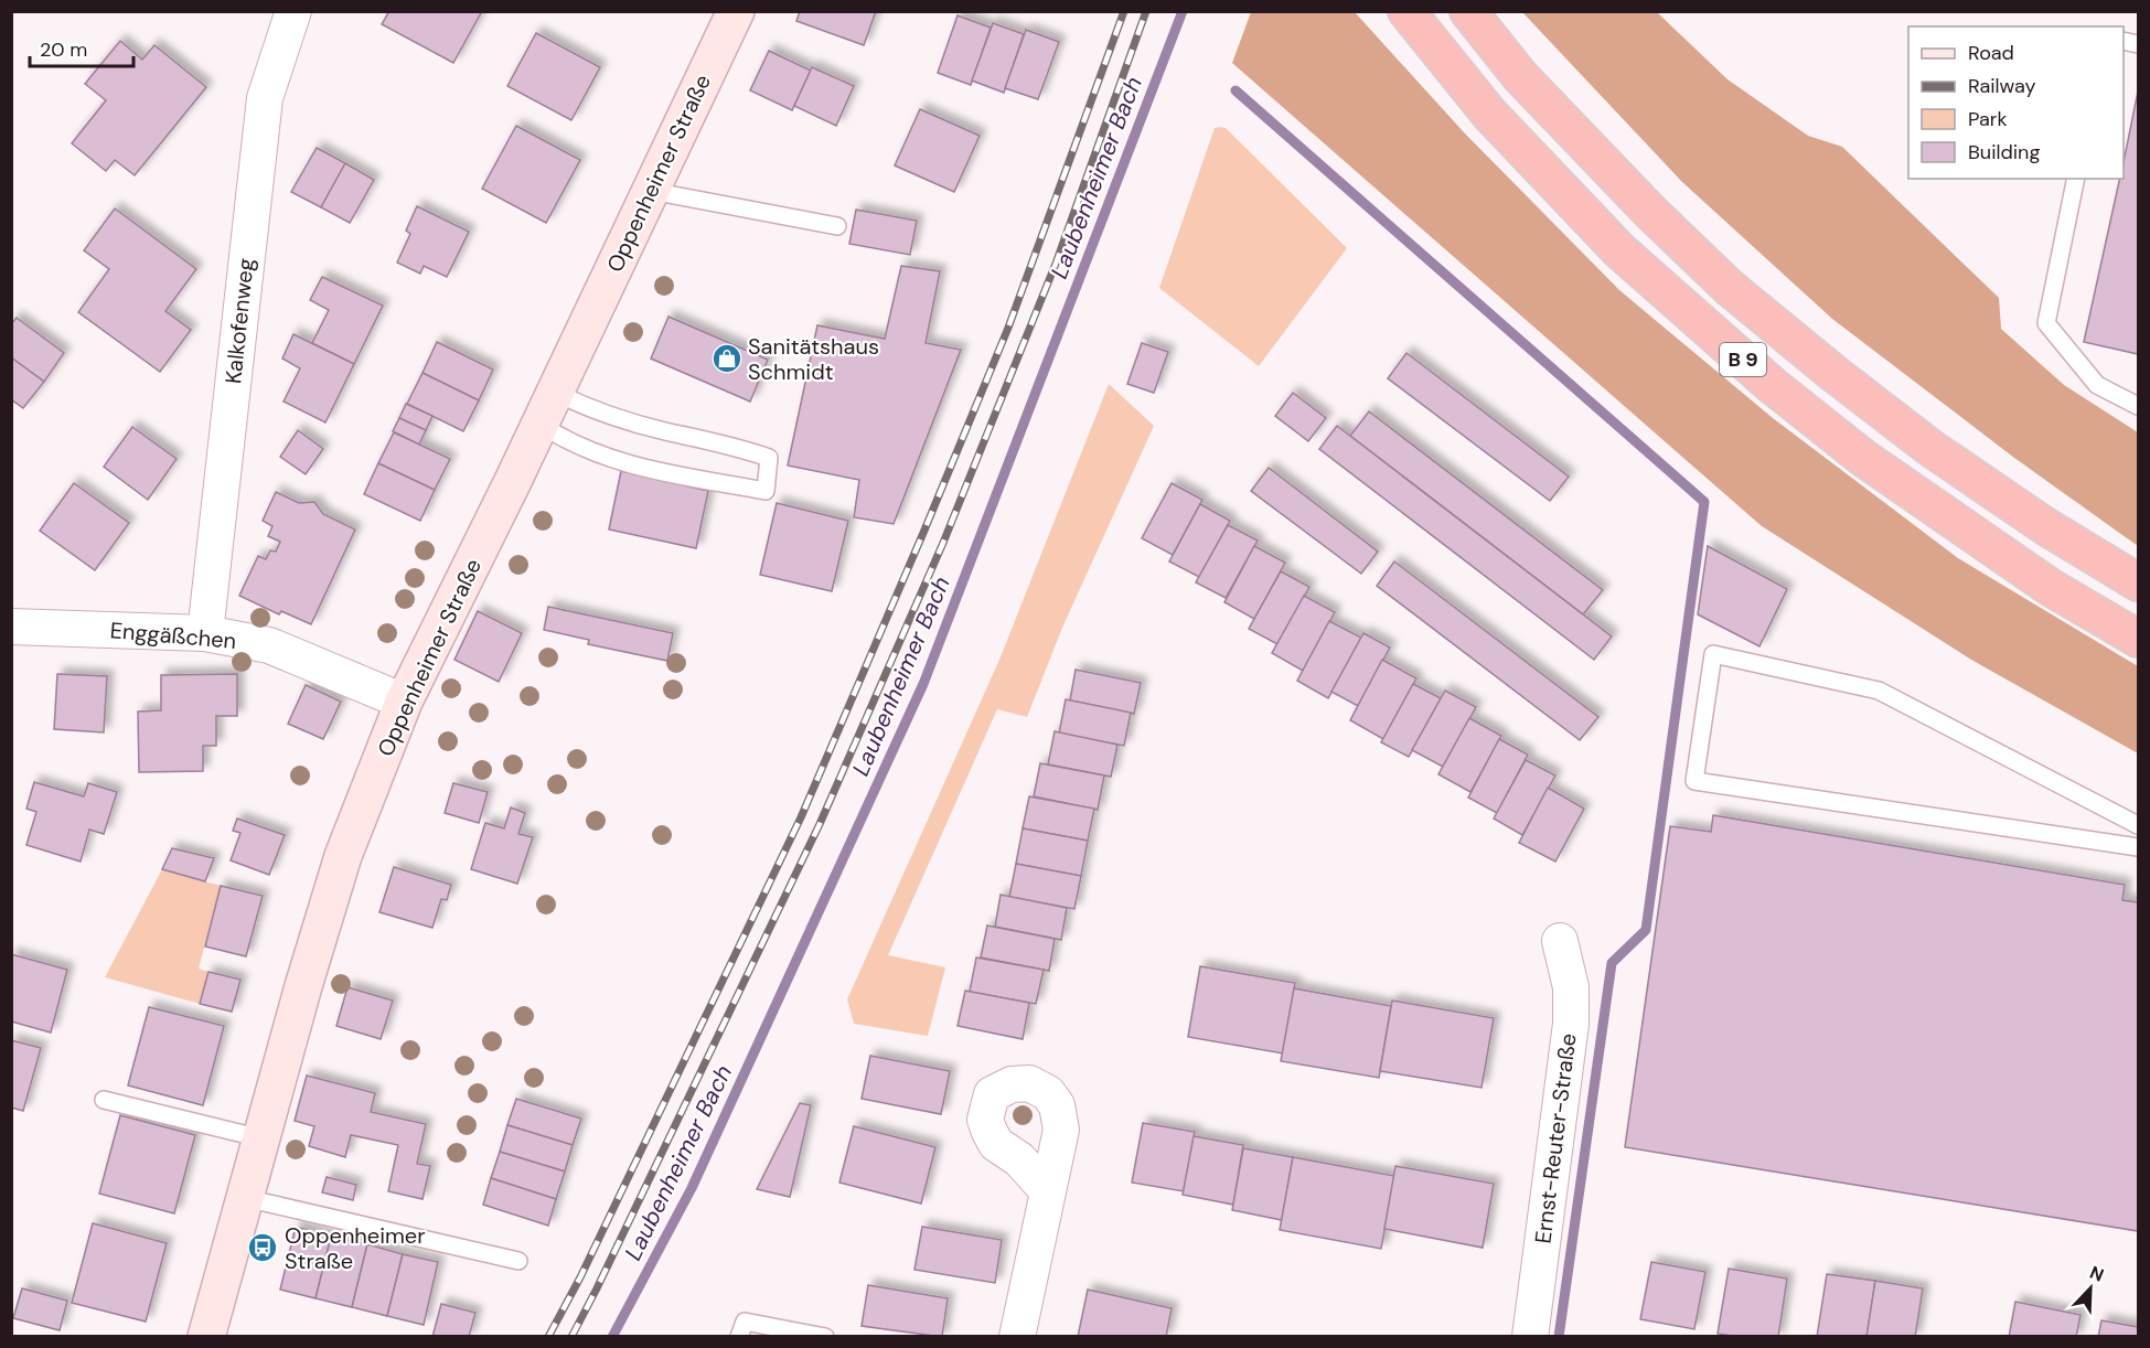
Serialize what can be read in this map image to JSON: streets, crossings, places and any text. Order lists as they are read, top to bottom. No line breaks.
{"streets":{"highway":["B 9"],"main road":["Oppenheimer Straße"],"street":["Kalkofenweg","Enggäßchen","Ernst-Reuter-Straße"]},"crossings":[["Oppenheimer Straße","Enggäßchen"],["Kalkofenweg","Enggäßchen"]],"water":["Laubenheimer Bach"],"places":{"shop":["Sanitätshaus Schmidt"],"bus stop":["Oppenheimer Straße"]},"legend":["Road","Railway","Park","Building"],"scale_bar":"20 m","north":"top right"}
